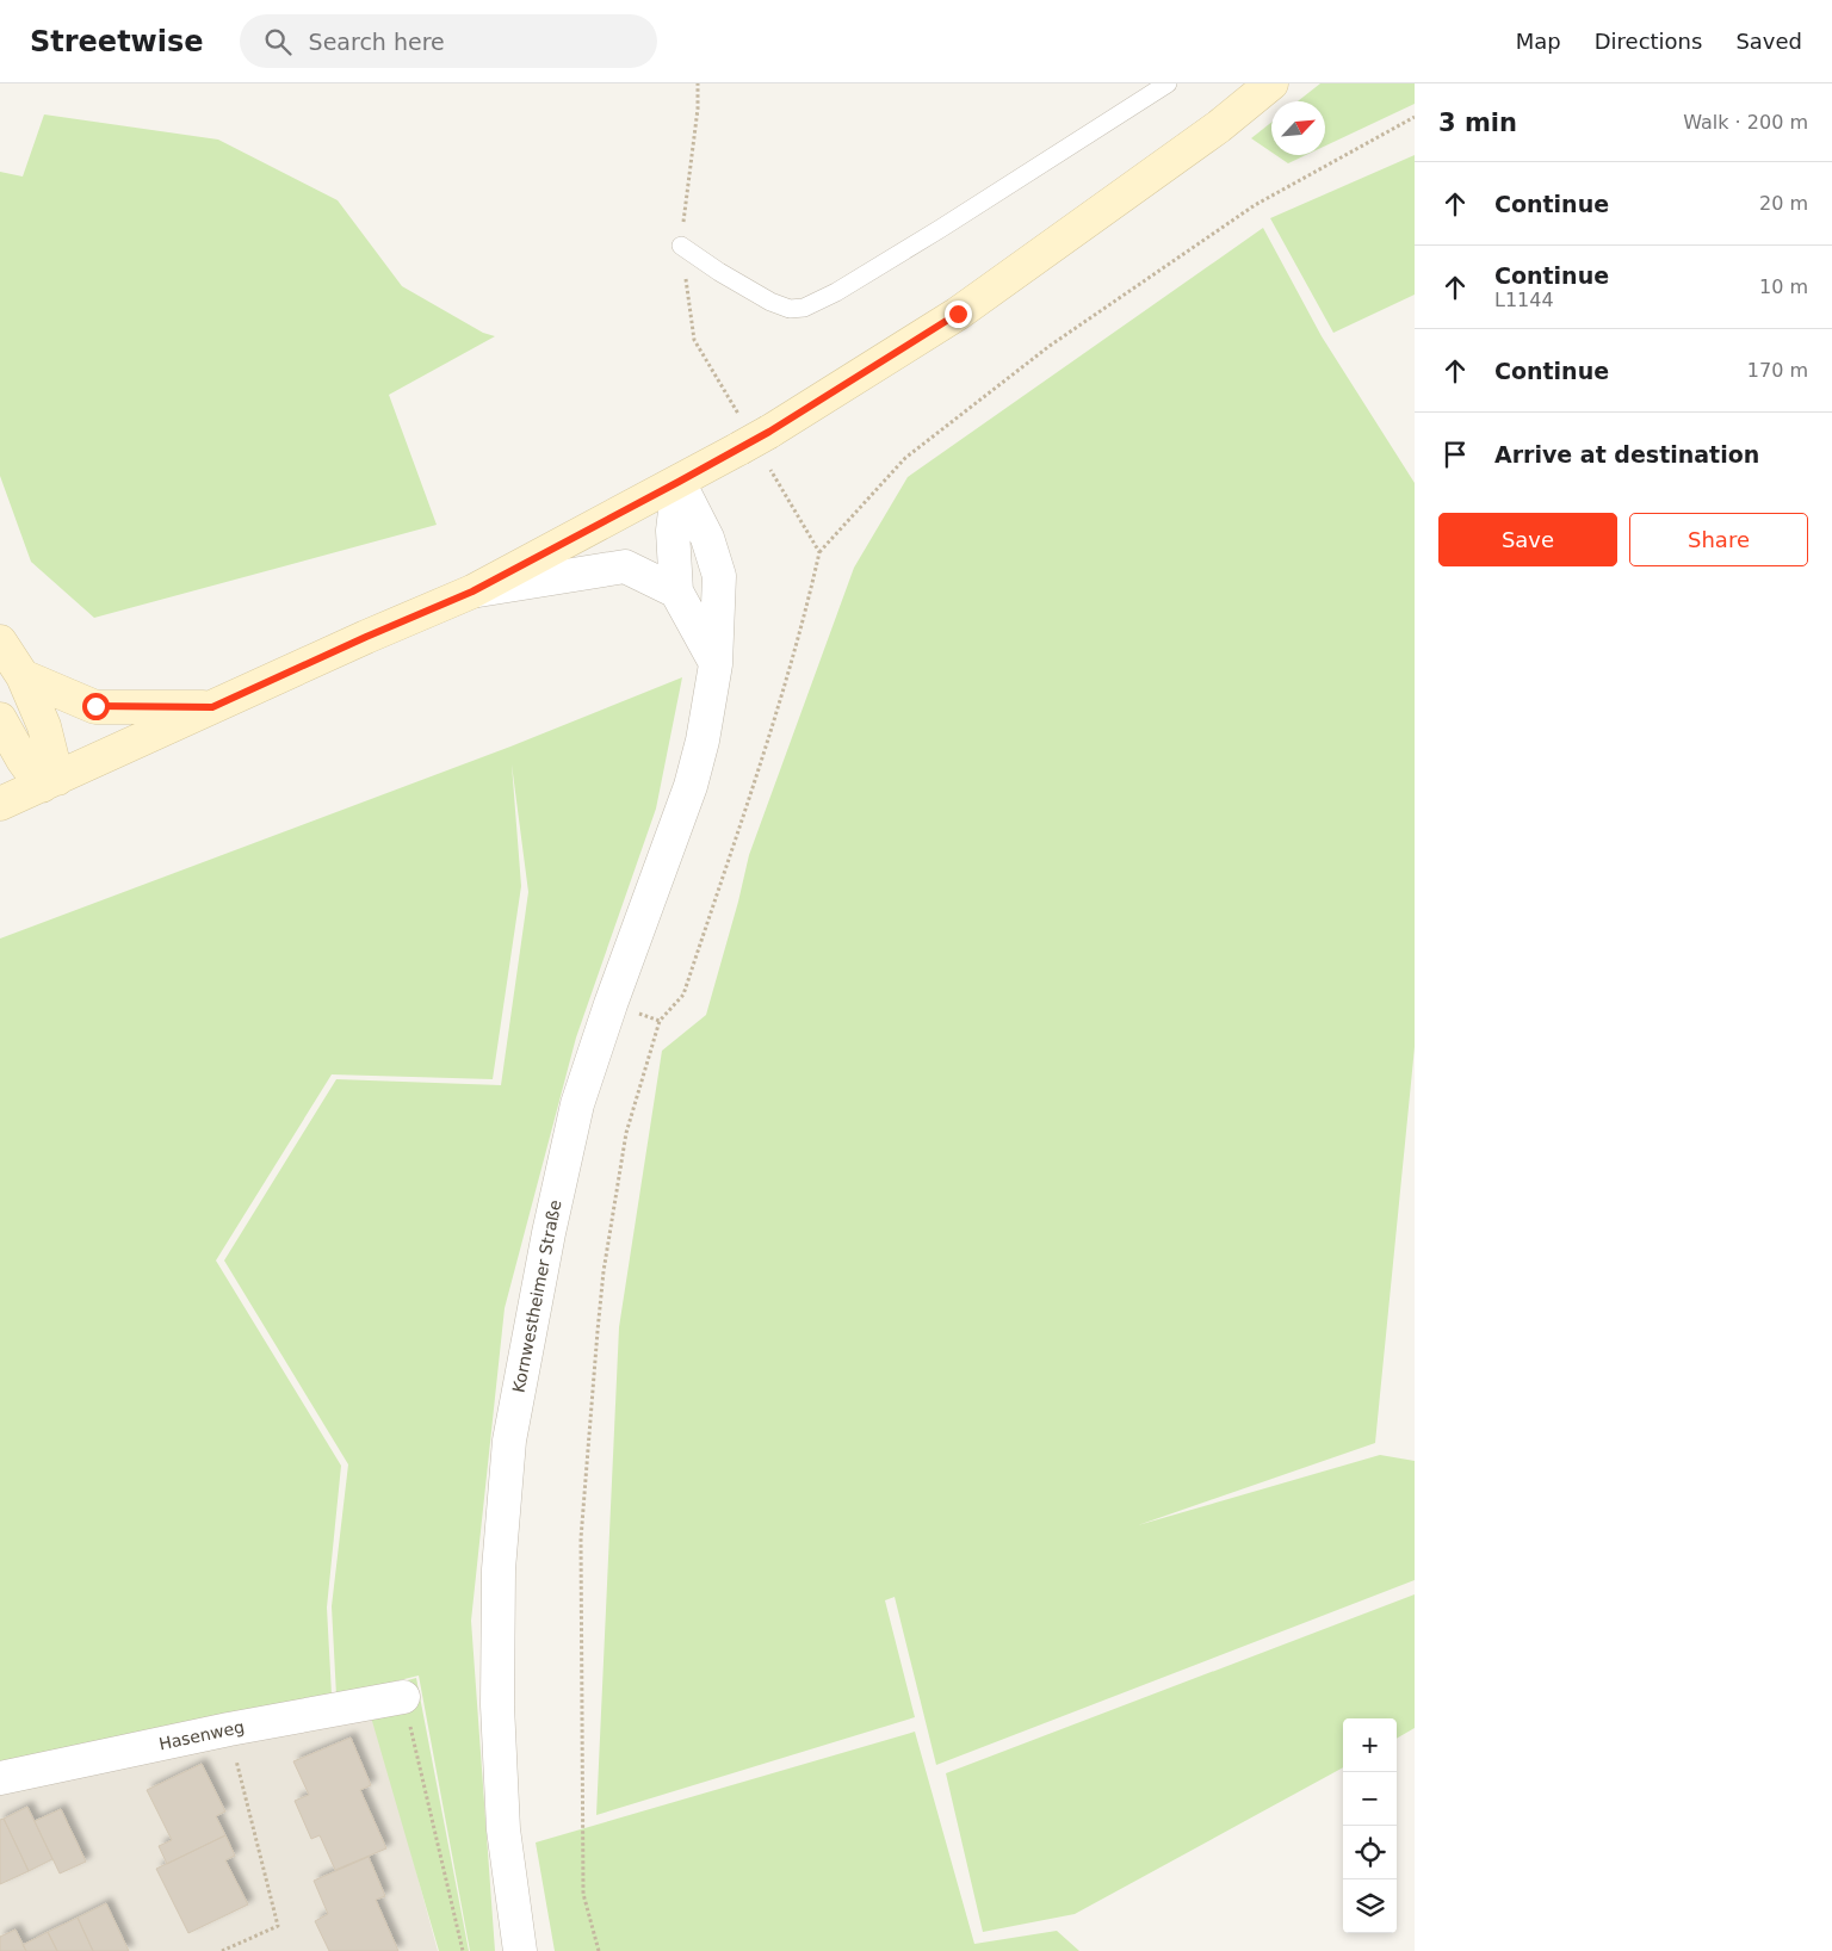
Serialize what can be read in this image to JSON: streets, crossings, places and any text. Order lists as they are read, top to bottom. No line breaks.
{"streets":{"street":["Kornwestheimer Straße","Hasenweg"]},"north":"top right","page":{"header":"Streetwise","search":"Search here","nav":["Map","Directions","Saved"],"heading":["3 min","Walk · 200 m"],"list":[["Continue","20 m"],["Continue","L1144","10 m"],["Continue","170 m"],"Arrive at destination"],"buttons":["Save","Share"],"map_buttons":["+","−"]}}
